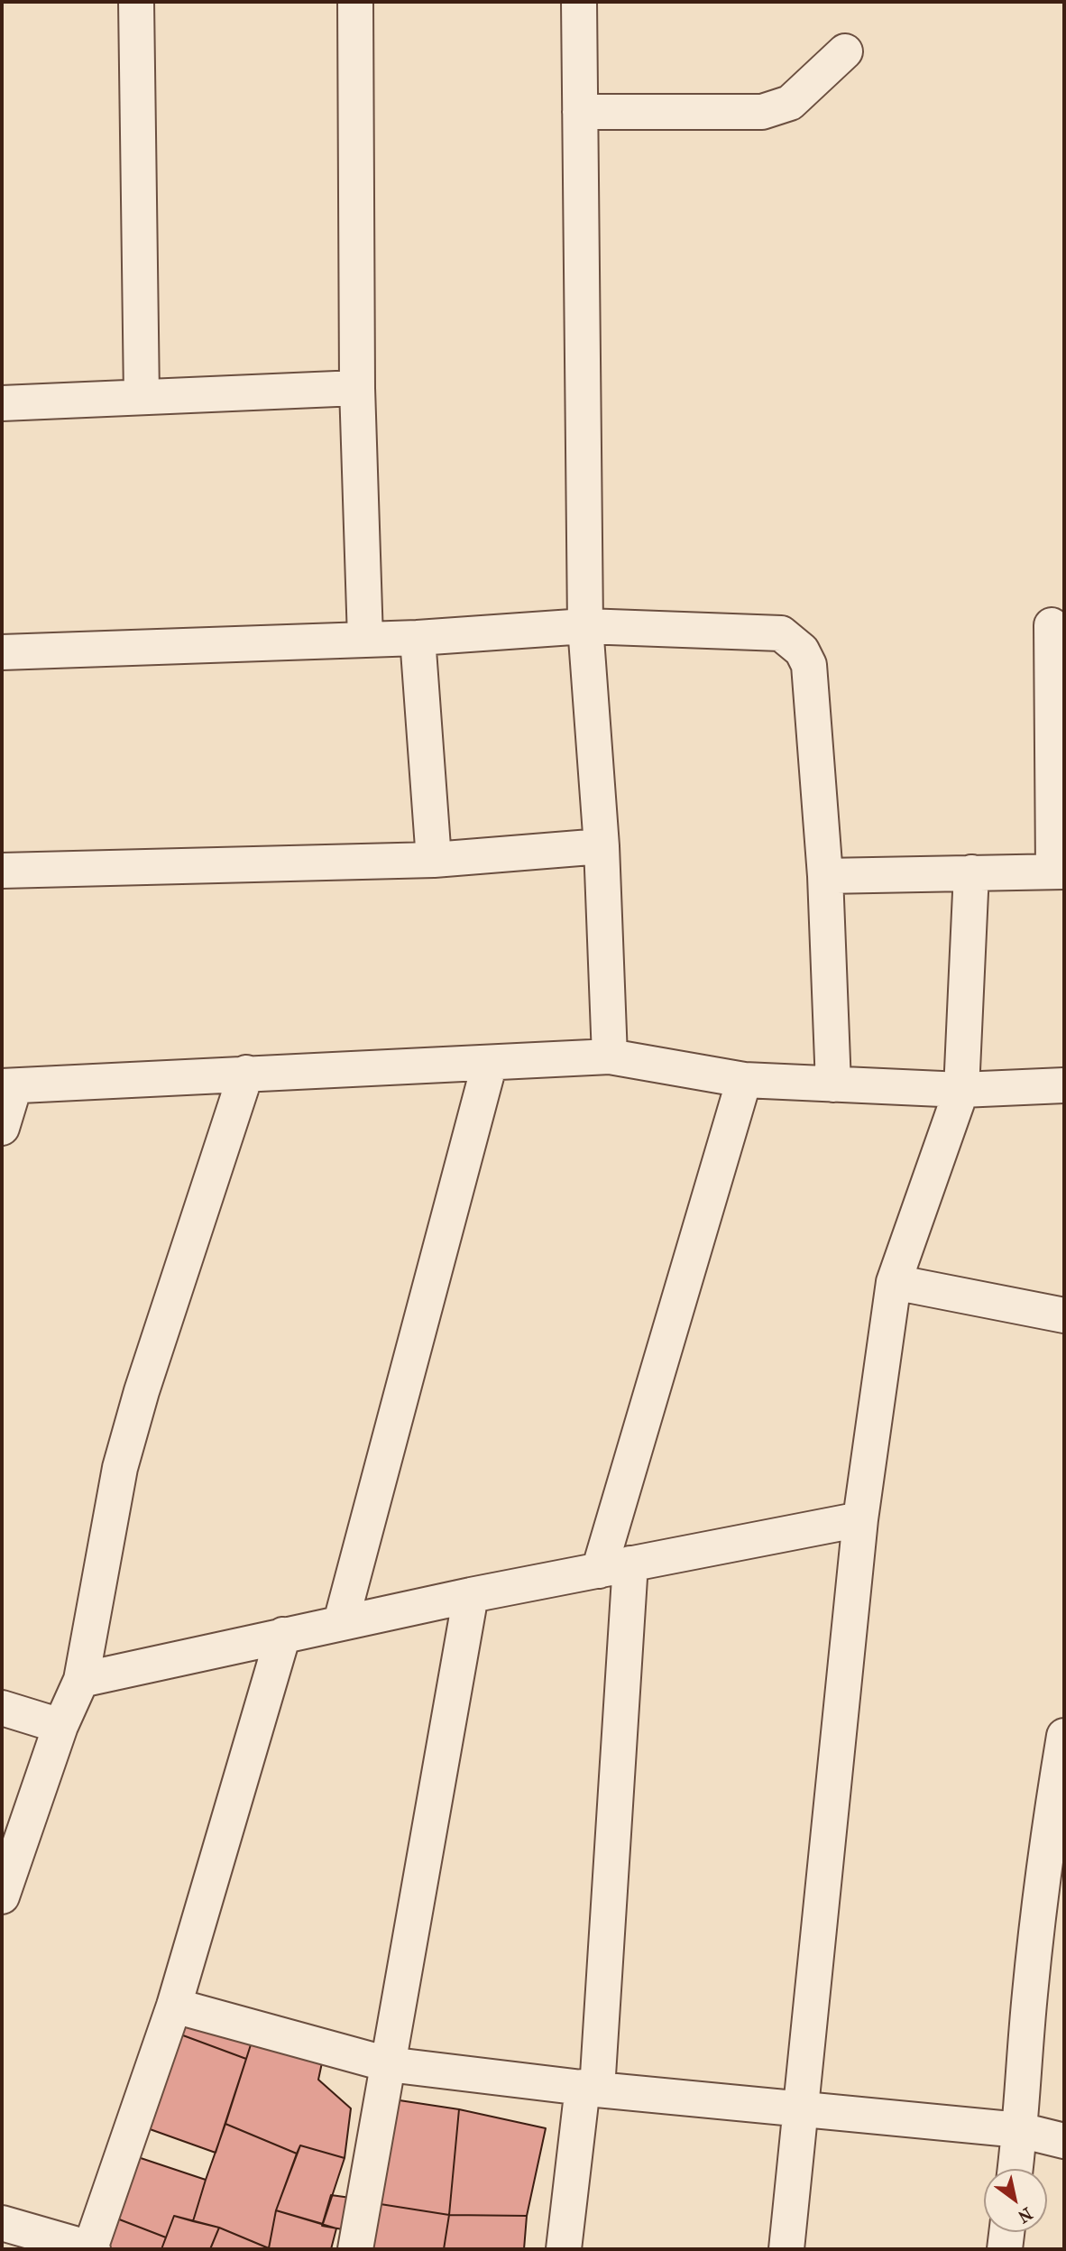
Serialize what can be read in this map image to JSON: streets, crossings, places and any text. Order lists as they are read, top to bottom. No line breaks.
{"north":"bottom right"}
